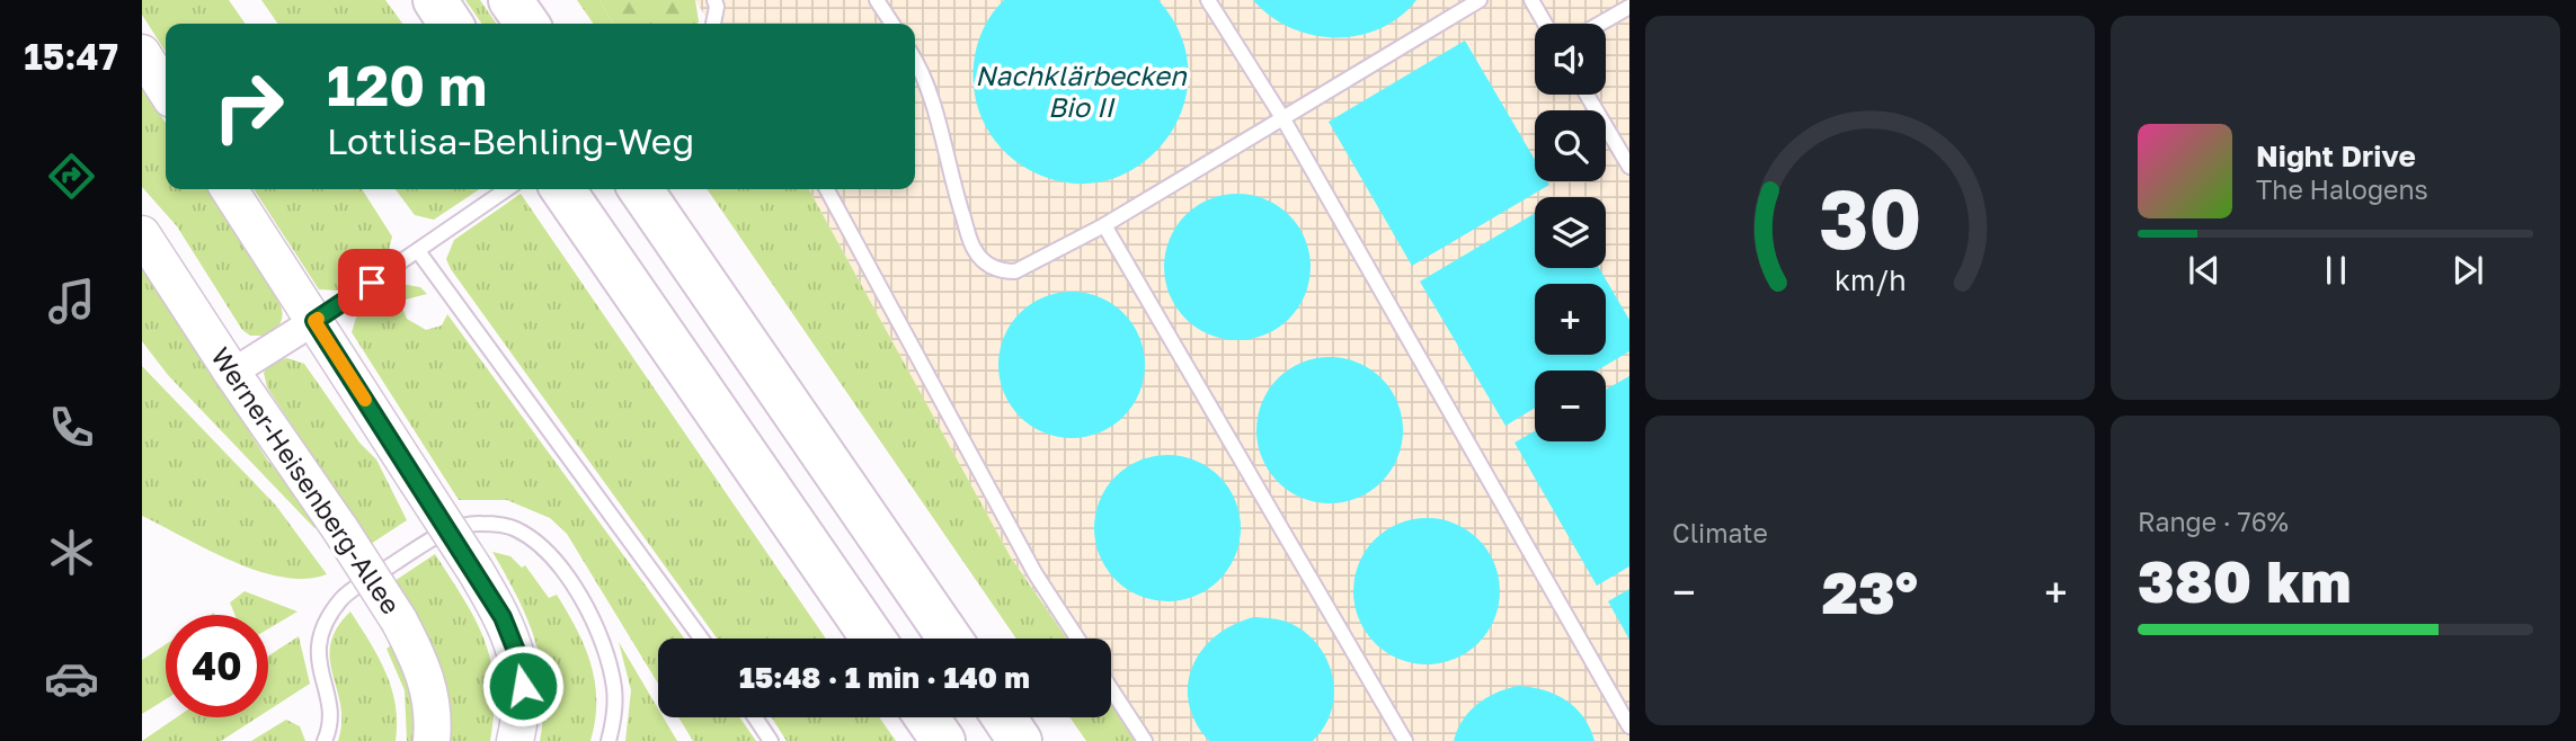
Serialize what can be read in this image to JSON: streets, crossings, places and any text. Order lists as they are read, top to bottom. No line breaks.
{"streets":{"street":["Werner-Heisenberg-Allee"]},"water":["Nachklärbecken Bio II"],"page":{"tabs":"15:47","map_buttons":["+","−"],"turn":["120 m","Lottlisa-Behling-Weg"],"song":["Night Drive","The Halogens"],"tile":["Climate",["Range · 76%","380 km"]],"heat":["−","23°","+"],"limit":"40","trip":"15:48 · 1 min · 140 m","gauge":["30","km/h"]}}
